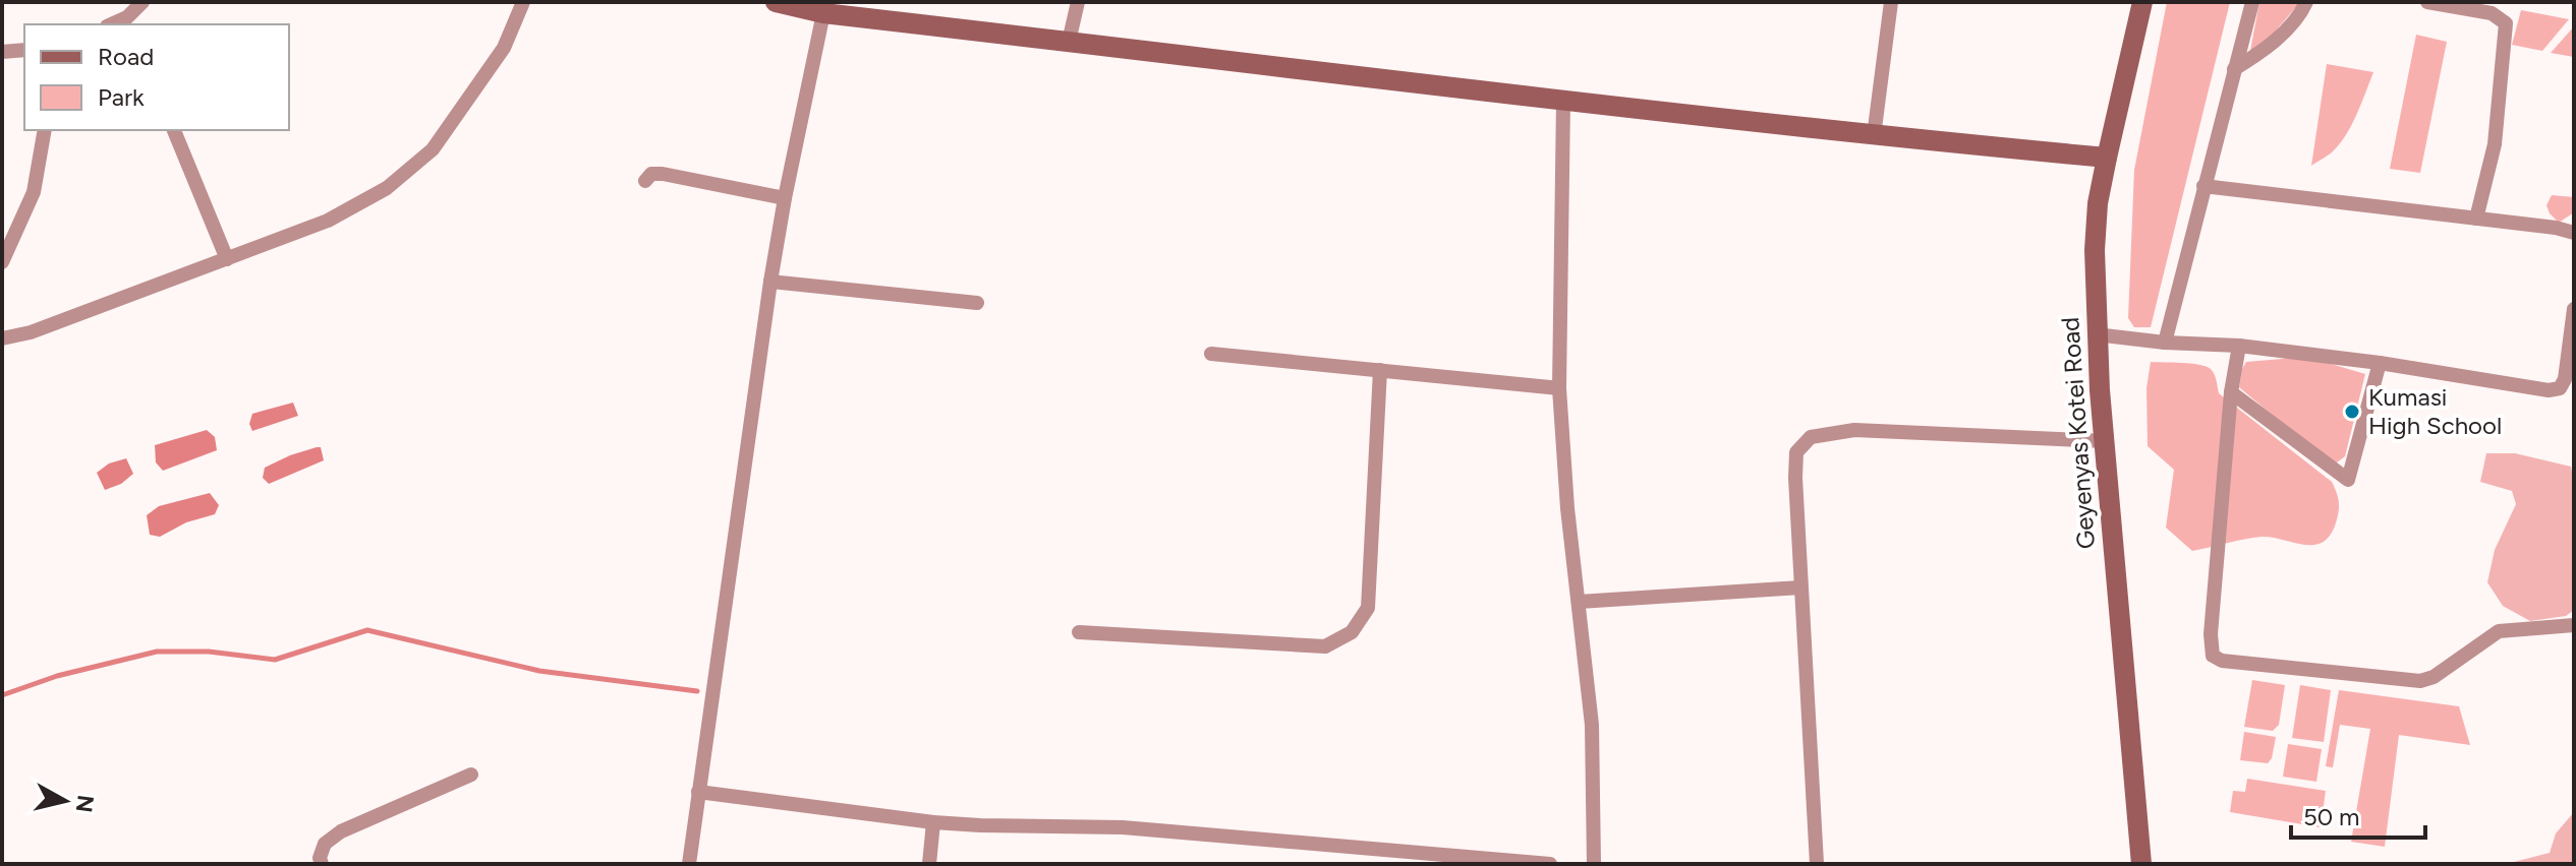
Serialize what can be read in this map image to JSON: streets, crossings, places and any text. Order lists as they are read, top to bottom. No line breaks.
{"streets":{"street":["Geyenyas Kotei Road"]},"places":["Kumasi High School"],"legend":["Road","Park"],"scale_bar":"50 m","north":"right"}
